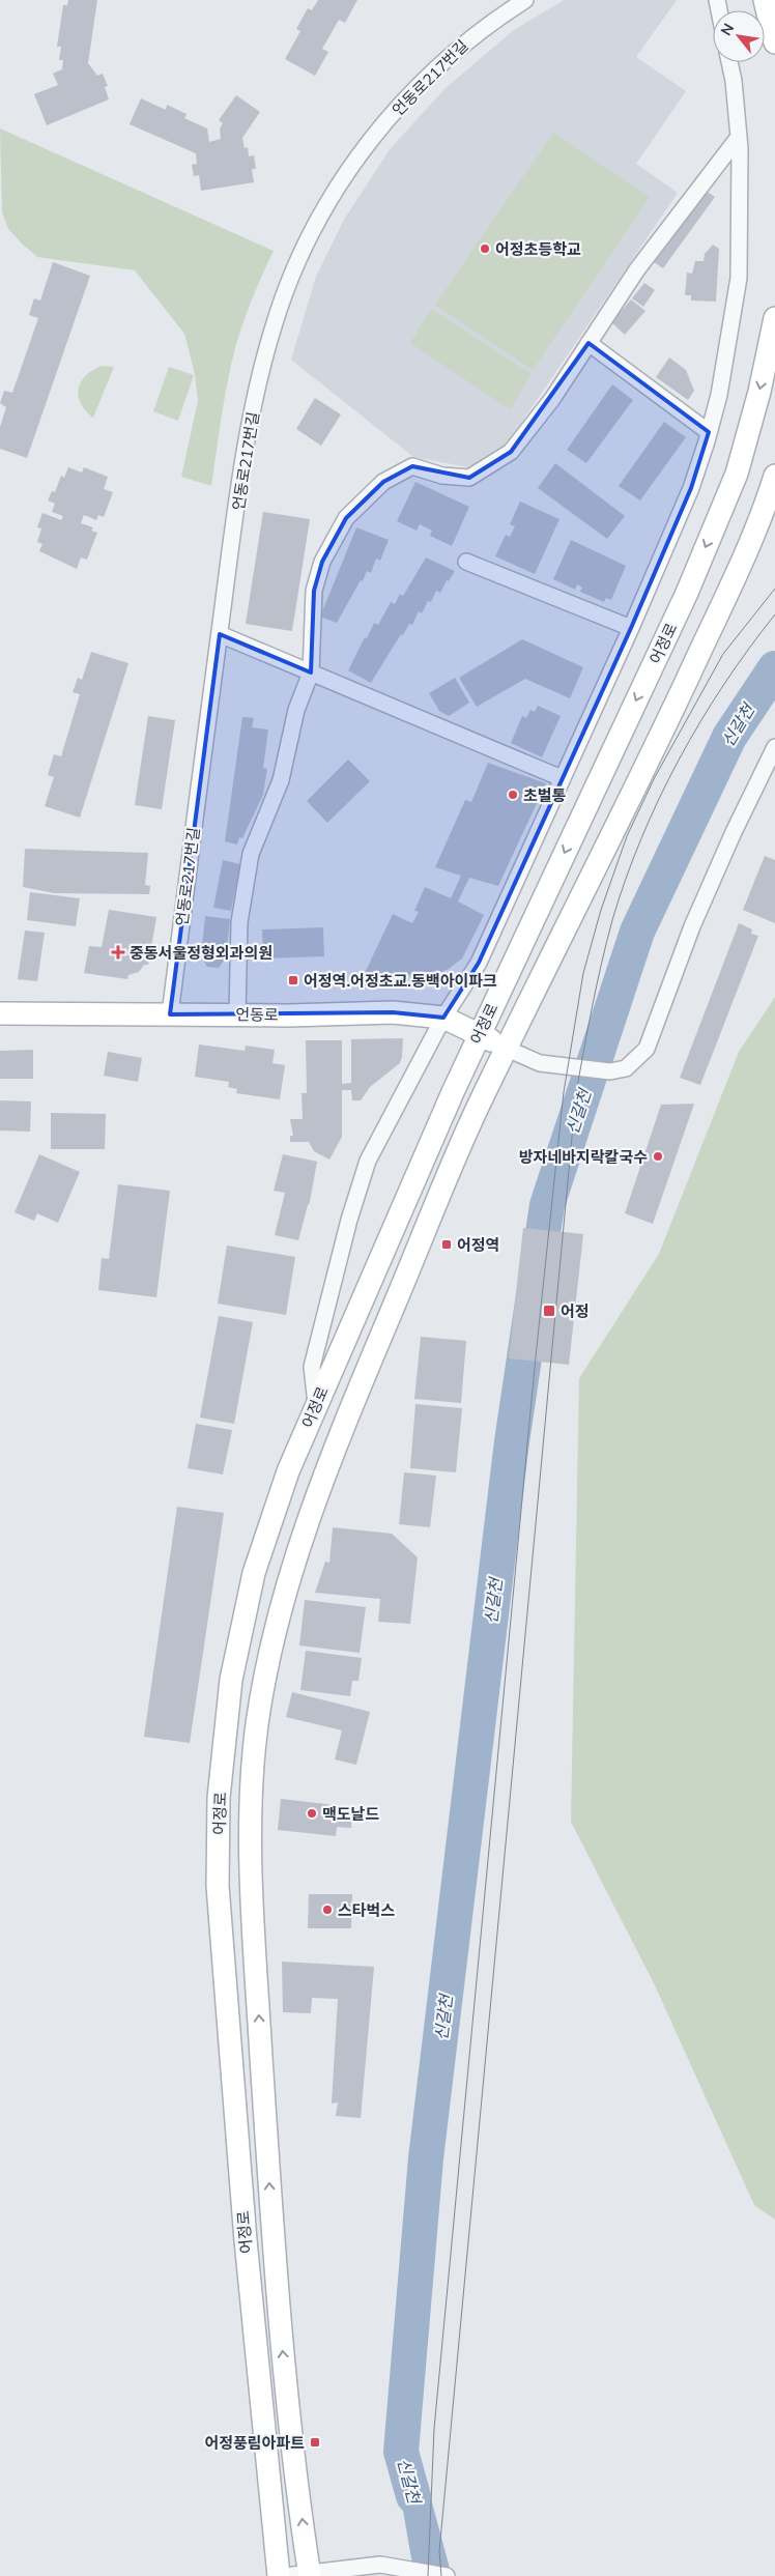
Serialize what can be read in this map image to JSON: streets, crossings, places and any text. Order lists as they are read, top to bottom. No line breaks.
{"streets":{"main road":["어정로","언동로"],"street":["언동로217번길"]},"crossings":[["언동로217번길","언동로"],["어정로","언동로"]],"water":["신갈천"],"places":{"other":["어정초등학교","초벌통","방자네바지락칼국수","맥도날드","스타벅스"],"health":["중동서울정형외과의원"],"transit":["어정역.어정초교.동백아이파크","어정역","어정","어정풍림아파트"]},"north":"top left"}
